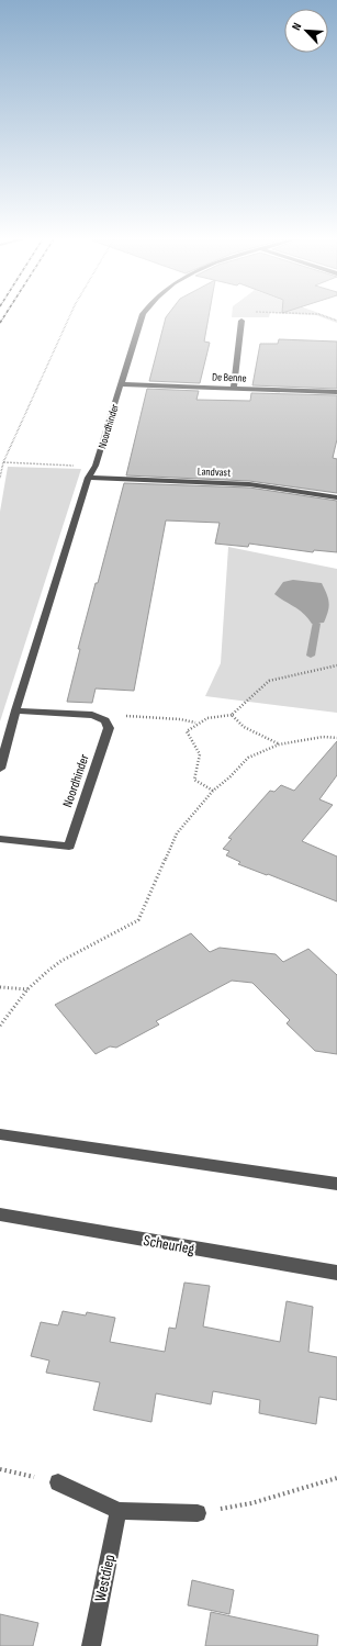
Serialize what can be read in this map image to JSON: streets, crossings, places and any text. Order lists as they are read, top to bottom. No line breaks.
{"streets":{"street":["De Benne","Noordhinder","Landvast","Scheurleg","Westdiep"]},"crossings":[["De Benne","Noordhinder"],["Noordhinder","Landvast"]],"north":"top left"}
